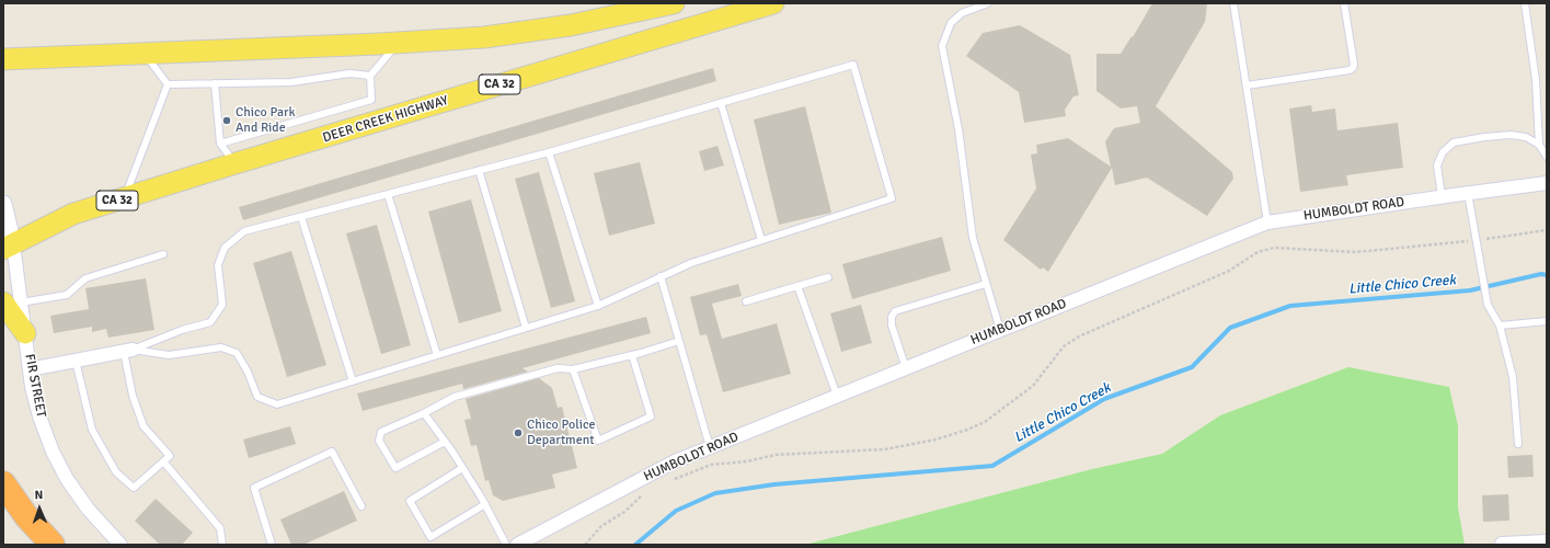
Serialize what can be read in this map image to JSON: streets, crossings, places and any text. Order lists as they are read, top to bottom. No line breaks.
{"streets":{"main road":["CA 32","DEER CREEK HIGHWAY"],"street":["HUMBOLDT ROAD","FIR STREET"]},"water":["Little Chico Creek"],"places":["Chico Park And Ride","Chico Police Department"],"north":"top"}
